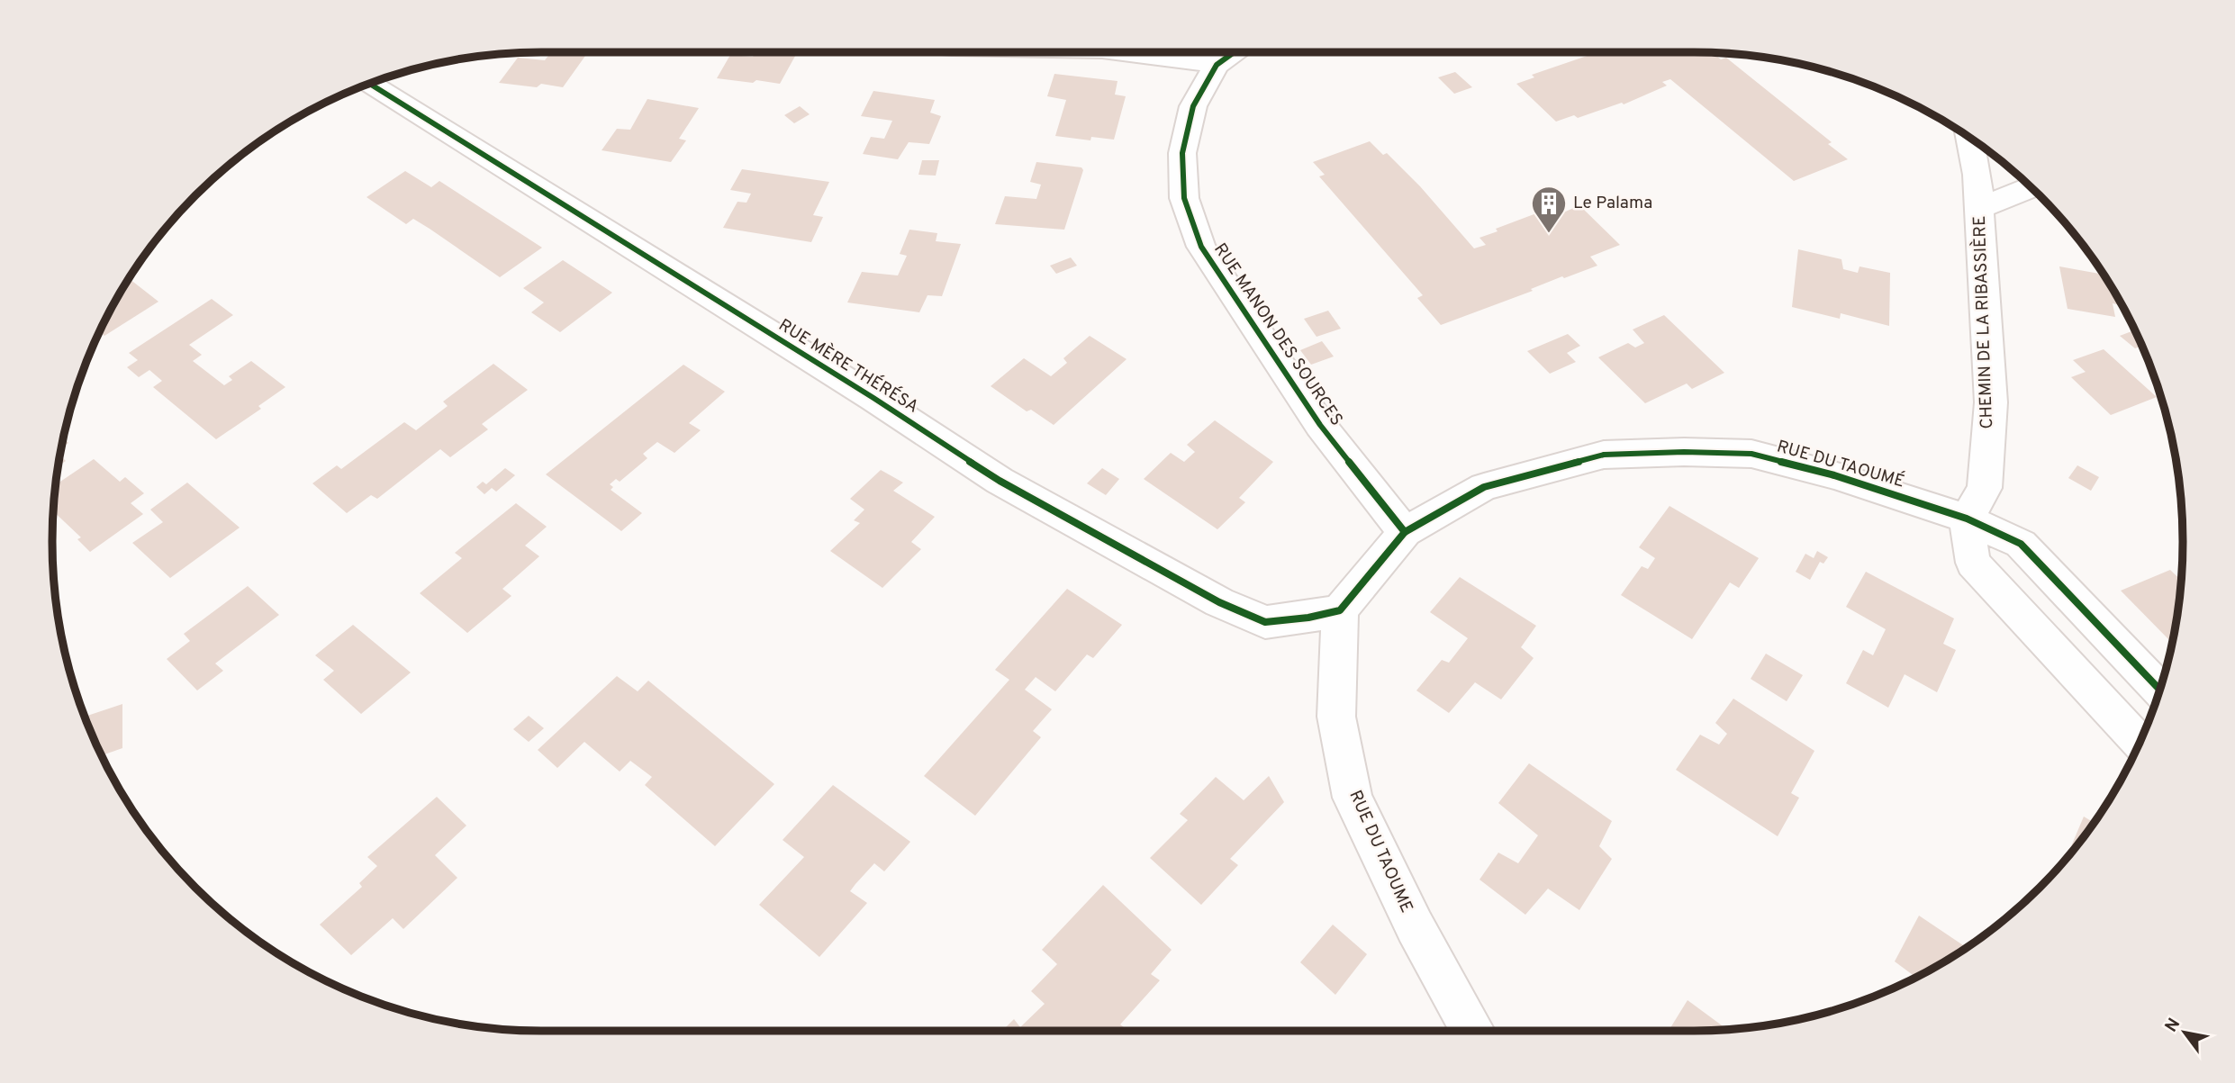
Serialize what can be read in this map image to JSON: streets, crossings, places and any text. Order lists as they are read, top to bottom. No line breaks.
{"streets":{"street":["CHEMIN DE LA RIBASSIÈRE","RUE MANON DES SOURCES","RUE MÈRE THÉRÉSA","RUE DU TAOUMÉ","RUE DU TAOUME"]},"crossings":[["CHEMIN DE LA RIBASSIÈRE","RUE DU TAOUMÉ"],["RUE MANON DES SOURCES","RUE DU TAOUMÉ"],["RUE MÈRE THÉRÉSA","RUE DU TAOUMÉ"],["RUE MÈRE THÉRÉSA","RUE DU TAOUME"],["RUE DU TAOUMÉ","RUE DU TAOUME"]],"places":{"building":["Le Palama"]},"north":"top left"}
